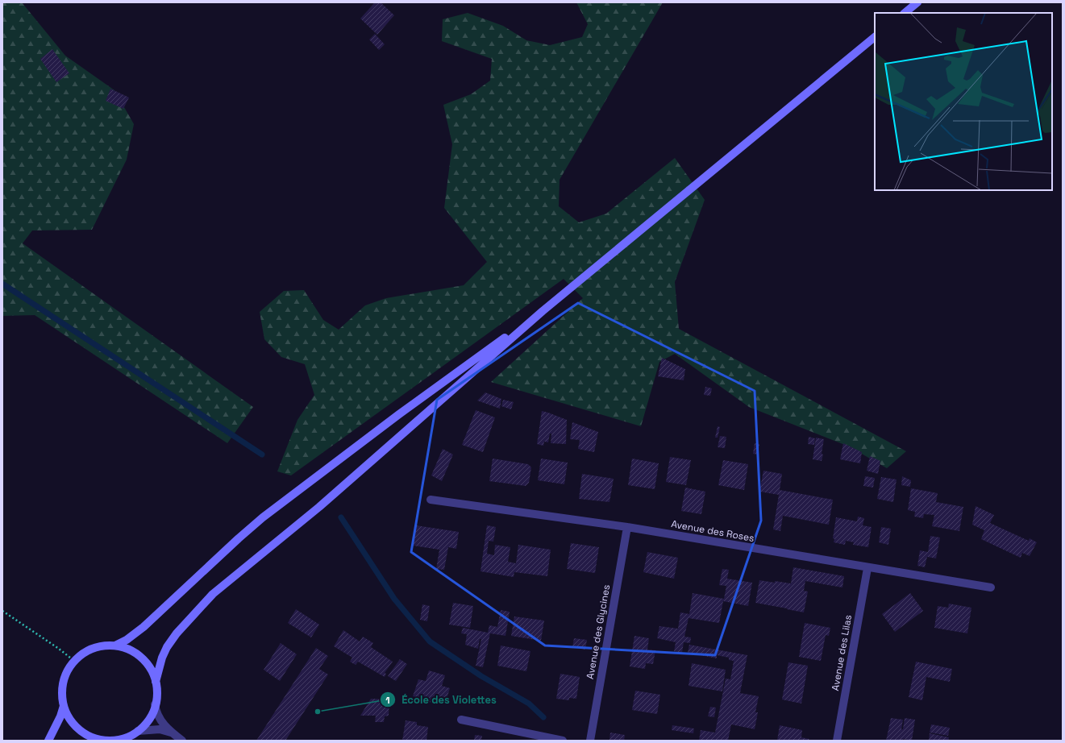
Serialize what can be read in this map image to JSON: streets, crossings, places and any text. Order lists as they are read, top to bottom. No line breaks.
{"streets":{"street":["Avenue des Roses","Avenue des Glycines","Avenue des Lilas"]},"crossings":[["Avenue des Roses","Avenue des Glycines"],["Avenue des Roses","Avenue des Lilas"]],"places":["École des Violettes"]}
